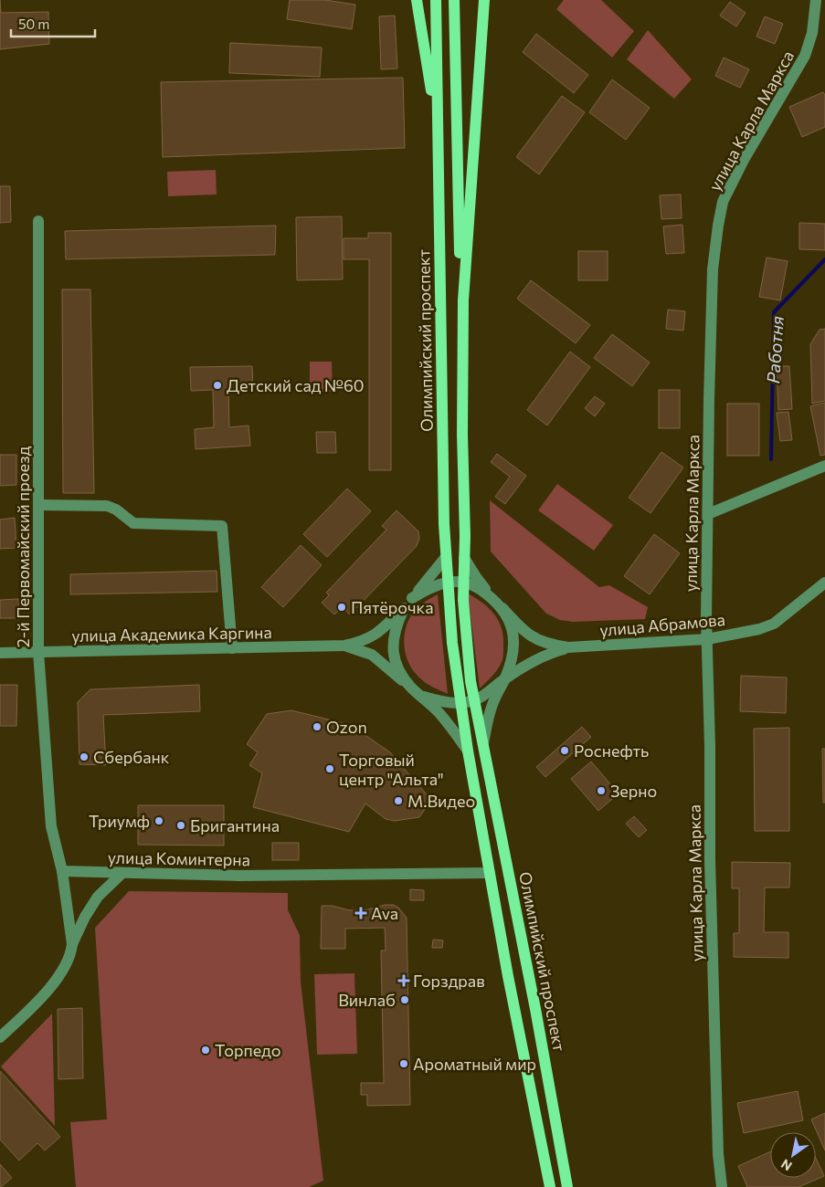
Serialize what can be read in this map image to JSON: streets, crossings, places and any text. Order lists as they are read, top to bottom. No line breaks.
{"streets":{"main road":["Олимпийский проспект"],"street":["улица Карла Маркса","2-й Первомайский проезд","улица Абрамова","улица Академика Каргина","улица Коминтерна"]},"crossings":[["улица Карла Маркса","улица Абрамова"],["Олимпийский проспект","улица Коминтерна"],["2-й Первомайский проезд","улица Академика Каргина"],["2-й Первомайский проезд","улица Коминтерна"]],"water":["Работня"],"places":{"other":["Детский сад №60","Пятёрочка","Ozon","Роснефть","Сбербанк","Торговый центр \"Альта\"","Зерно","М.Видео","Триумф","Бригантина","Винлаб","Торпедо","Ароматный мир"],"health":["Ava","Горздрав"]},"scale_bar":"50 m","north":"bottom left"}
